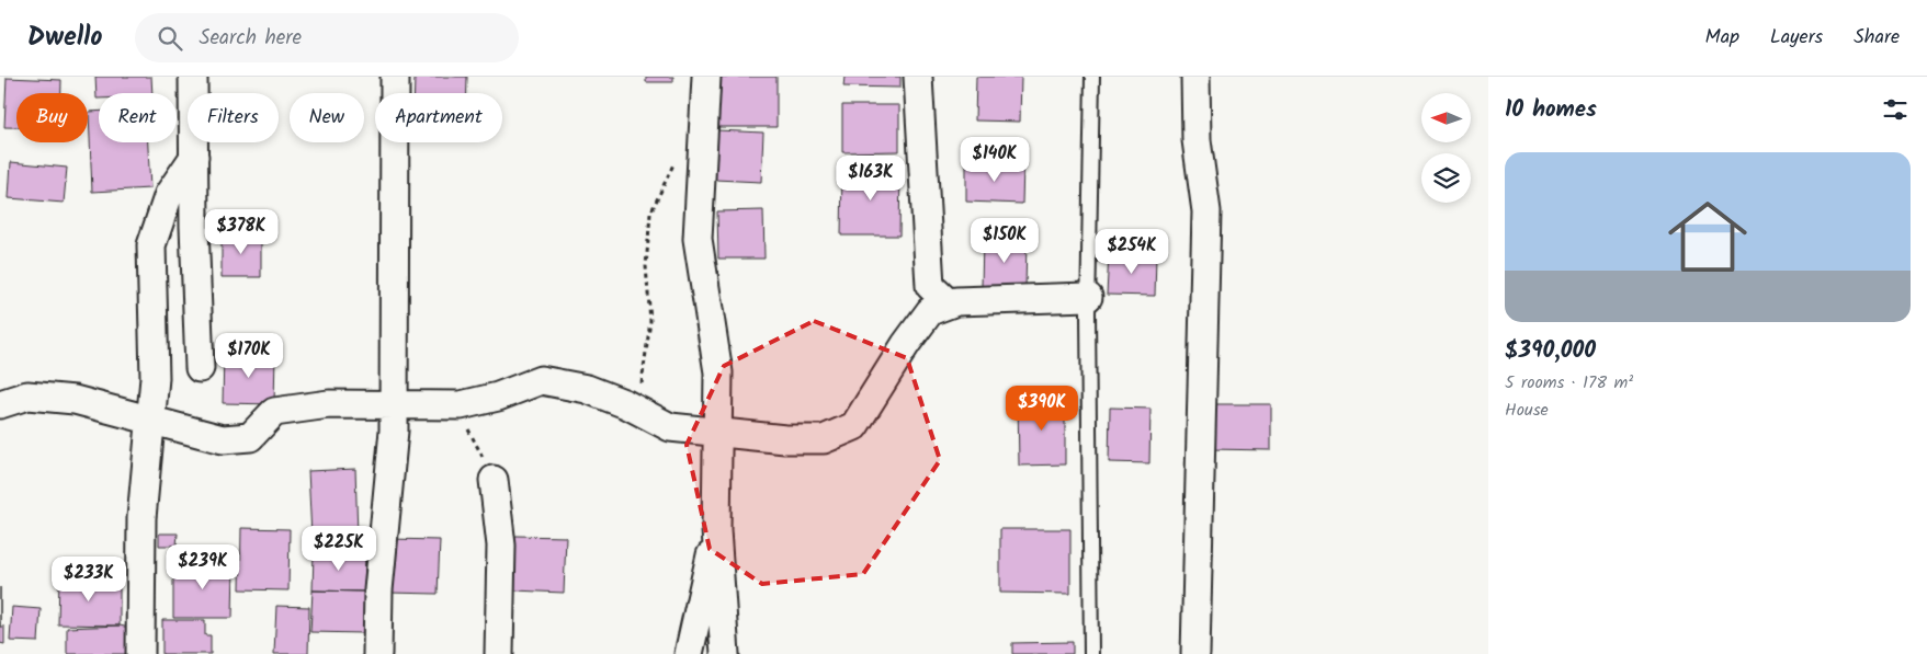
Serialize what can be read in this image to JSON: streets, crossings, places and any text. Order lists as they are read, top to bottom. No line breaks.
{"north":"left","page":{"header":"Dwello","search":"Search here","nav":["Map","Layers","Share"],"heading":"10 homes","chip":["Buy","Rent","Filters","New","Apartment"],"price":["$140K","$163K","$378K","$150K","$254K","$170K","$390K","$225K","$239K","$233K"],"list":[{"name":"$390,000","note":"5 rooms · 178 m² · House"}]}}
